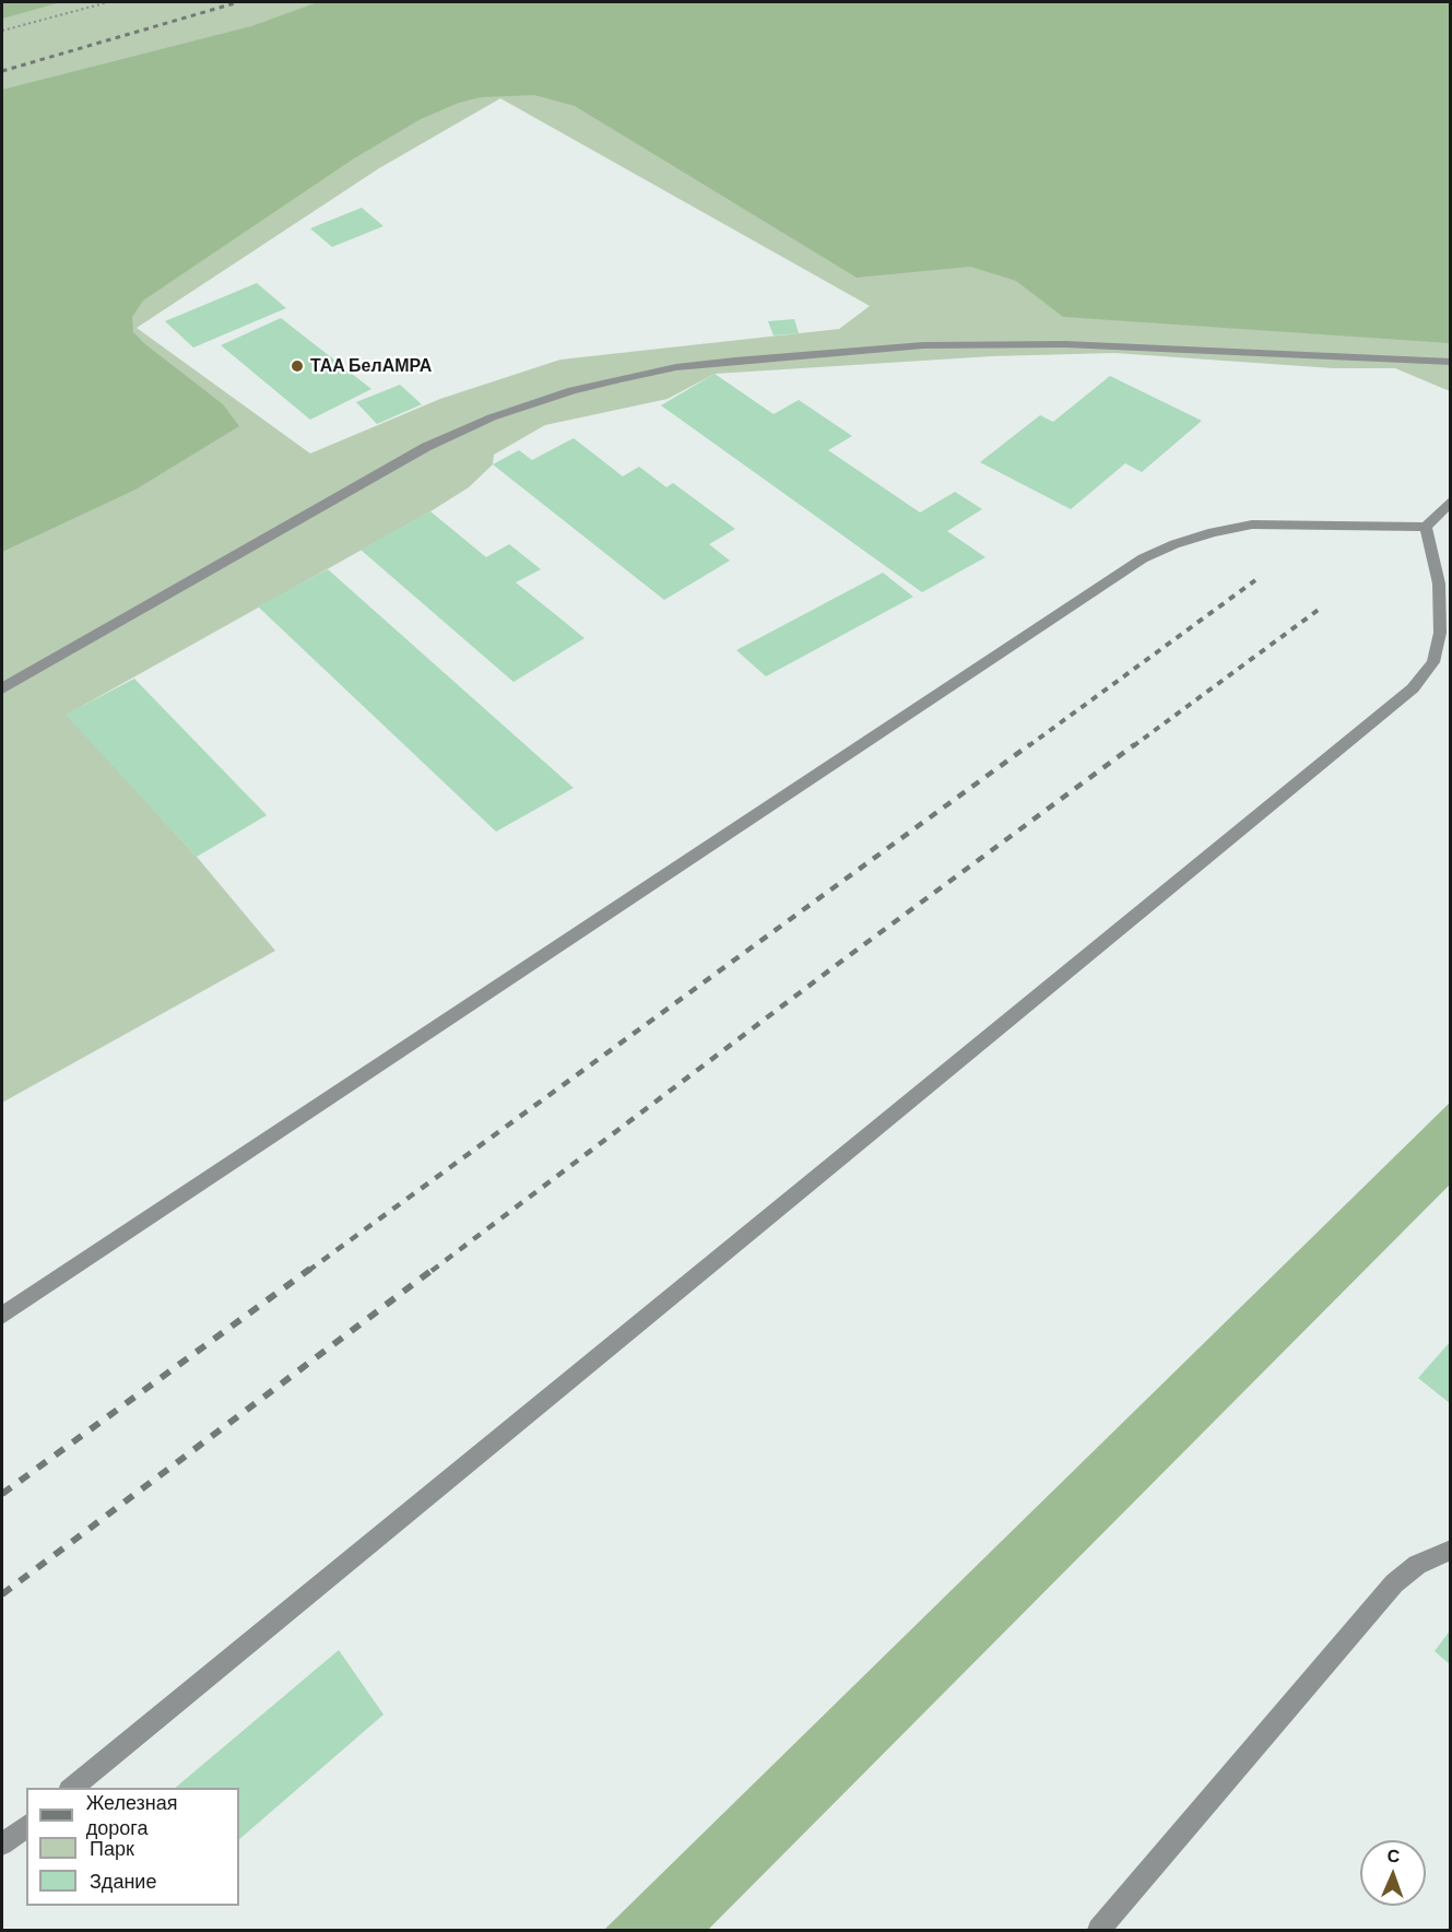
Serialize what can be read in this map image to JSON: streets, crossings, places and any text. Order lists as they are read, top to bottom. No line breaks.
{"places":["ТАА БелАМРА"],"legend":["Железная дорога","Парк","Здание"],"north":"top"}
